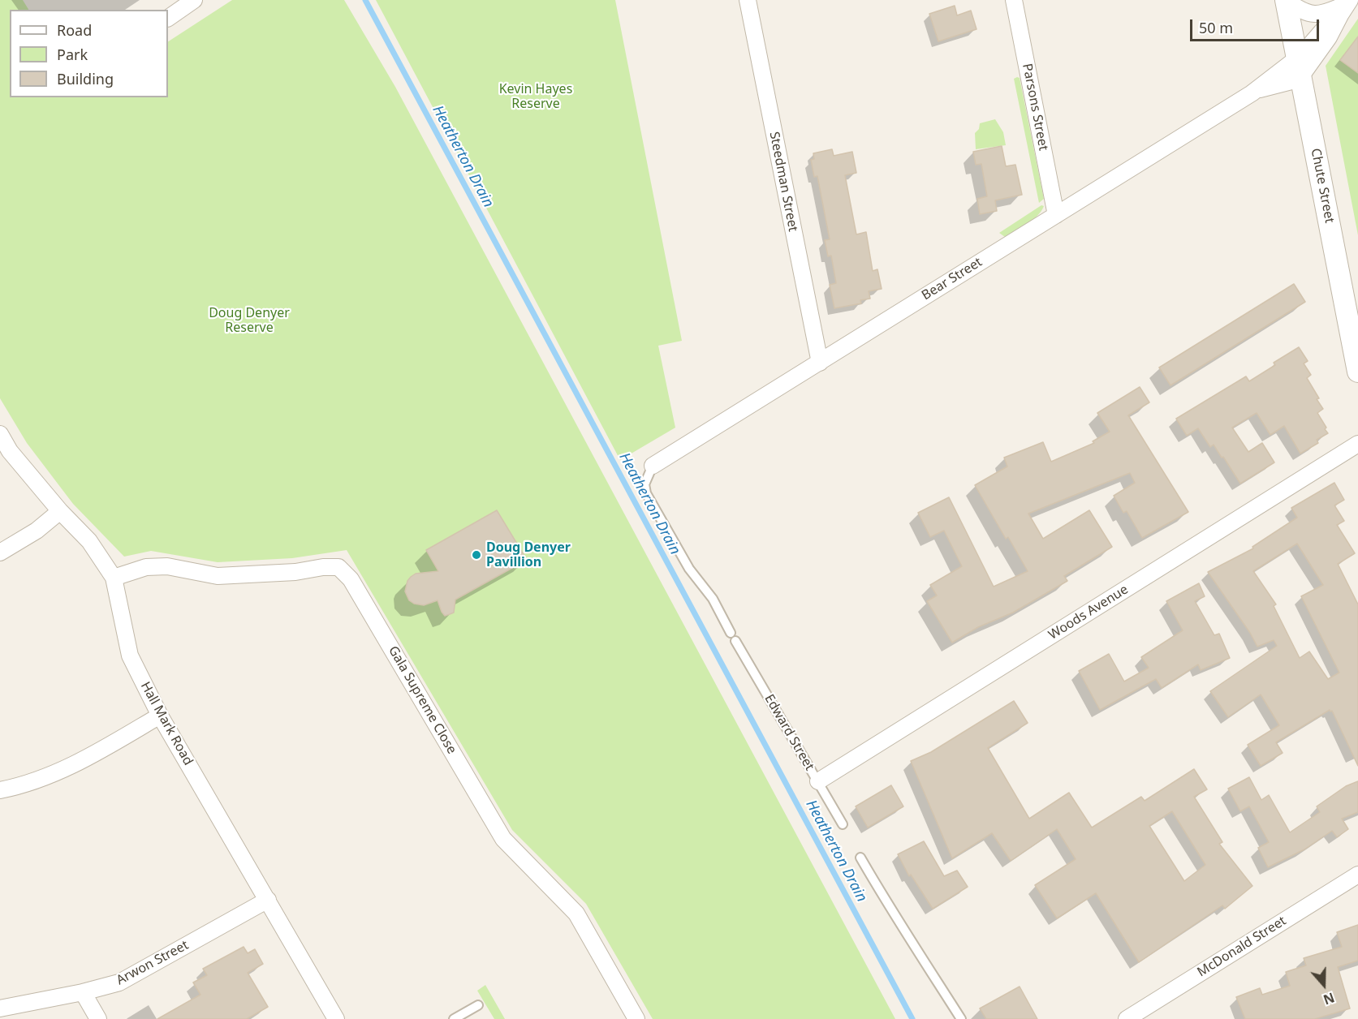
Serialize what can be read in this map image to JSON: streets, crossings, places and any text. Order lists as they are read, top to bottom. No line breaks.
{"streets":{"street":["Parsons Street","Steedman Street","Chute Street","Bear Street","Woods Avenue","Gala Supreme Close","Hall Mark Road","McDonald Street","Arwon Street"],"lane":["Edward Street"]},"crossings":[["Parsons Street","Bear Street"],["Steedman Street","Bear Street"],["Chute Street","Bear Street"],["Bear Street","Edward Street"],["Woods Avenue","Edward Street"],["Gala Supreme Close","Hall Mark Road"],["Hall Mark Road","Arwon Street"]],"water":["Heatherton Drain"],"parks":["Kevin Hayes Reserve","Doug Denyer Reserve"],"places":["Doug Denyer Pavillion"],"legend":["Road","Park","Building"],"scale_bar":"50 m","north":"bottom"}
